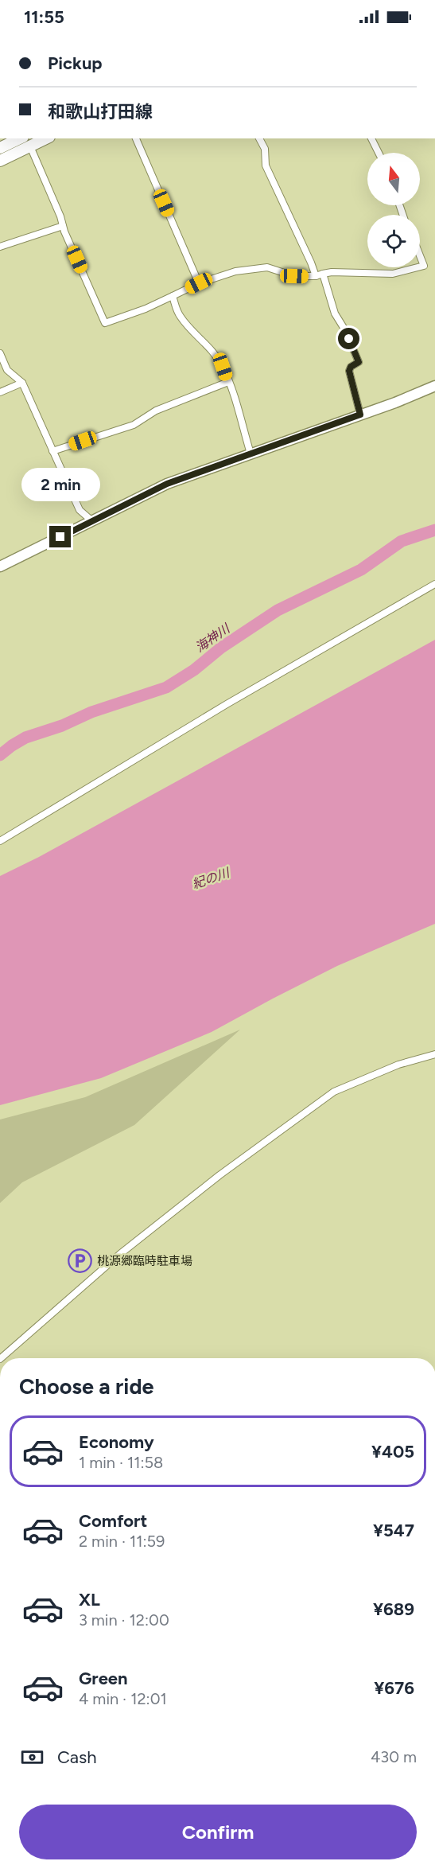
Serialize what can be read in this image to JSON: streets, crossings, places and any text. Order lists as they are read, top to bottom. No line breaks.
{"water":["海神川","紀の川"],"places":{"parking":["桃源郷臨時駐車場"]},"north":"top","page":{"status":"11:55","banner":["Pickup","和歌山打田線"],"bubble":"2 min","heading":"Choose a ride","list":[{"name":"Economy","note":"1 min · 11:58","value":"¥405"},{"name":"Comfort","note":"2 min · 11:59","value":"¥547"},{"name":"XL","note":"3 min · 12:00","value":"¥689"},{"name":"Green","note":"4 min · 12:01","value":"¥676"}],"pay":["Cash","430 m"],"buttons":"Confirm"}}
